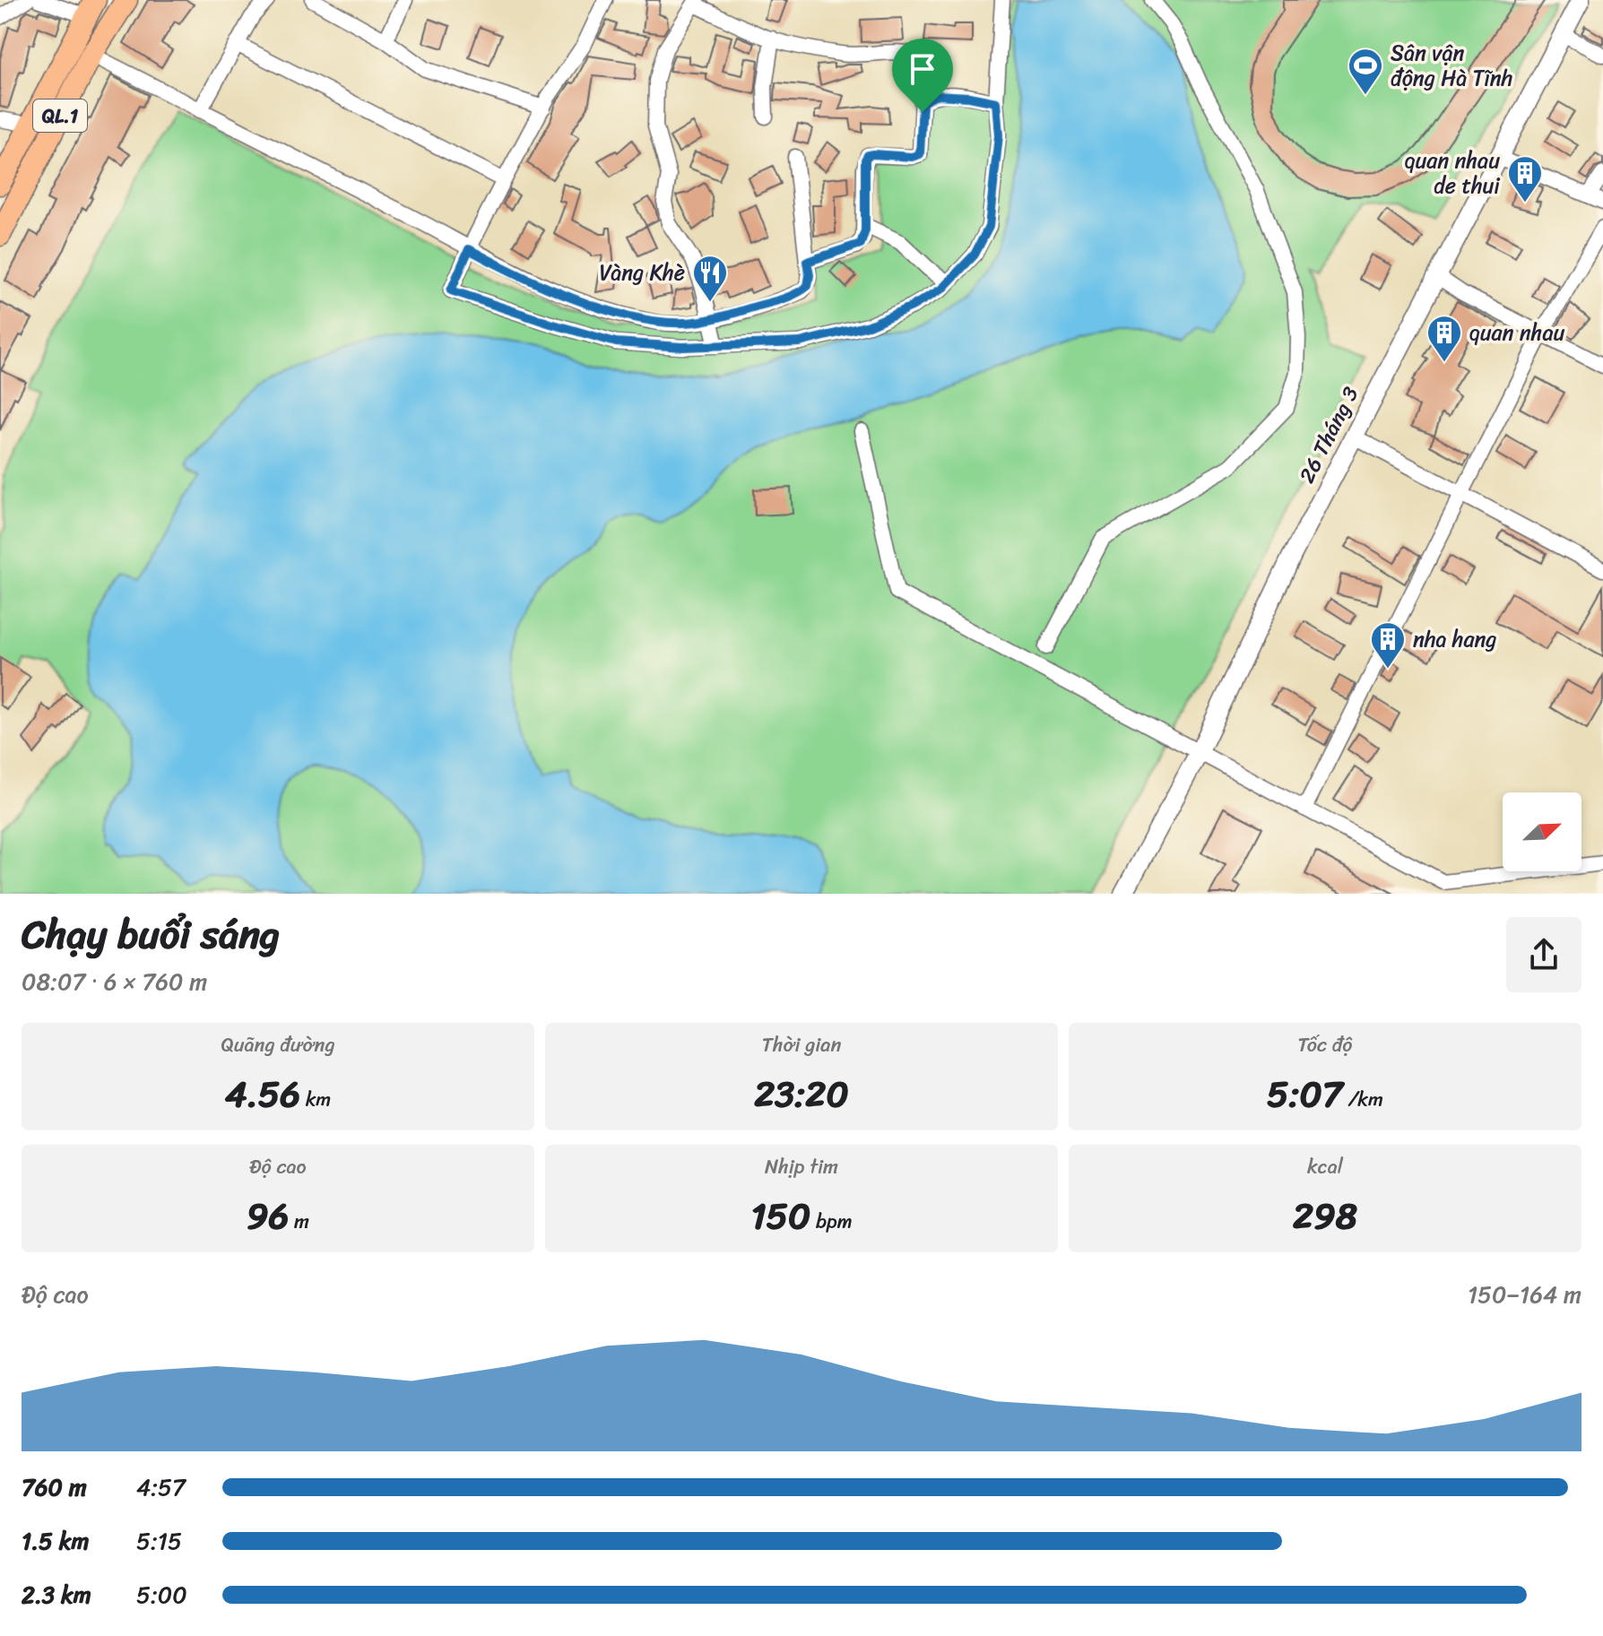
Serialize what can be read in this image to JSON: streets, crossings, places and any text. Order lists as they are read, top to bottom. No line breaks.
{"streets":{"main road":["QL.1"],"street":["26 Tháng 3"]},"places":{"sports":["Sân vận động Hà Tĩnh"],"building":["quan nhau de thui","quan nhau","nha hang"],"restaurant":["Vàng Khè"]},"north":"top right","page":{"heading":["Chạy buổi sáng","08:07 · 6 × 760 m"],"stats":[["Quãng đường","4.56 km"],["Thời gian","23:20"],["Tốc độ","5:07 /km"],["Độ cao","96 m"],["Nhịp tim","150 bpm"],["kcal","298"]],"chart":["Độ cao","150–164 m"],"list":[{"name":"760 m","note":"4:57"},{"name":"1.5 km","note":"5:15"},{"name":"2.3 km","note":"5:00"}]}}
